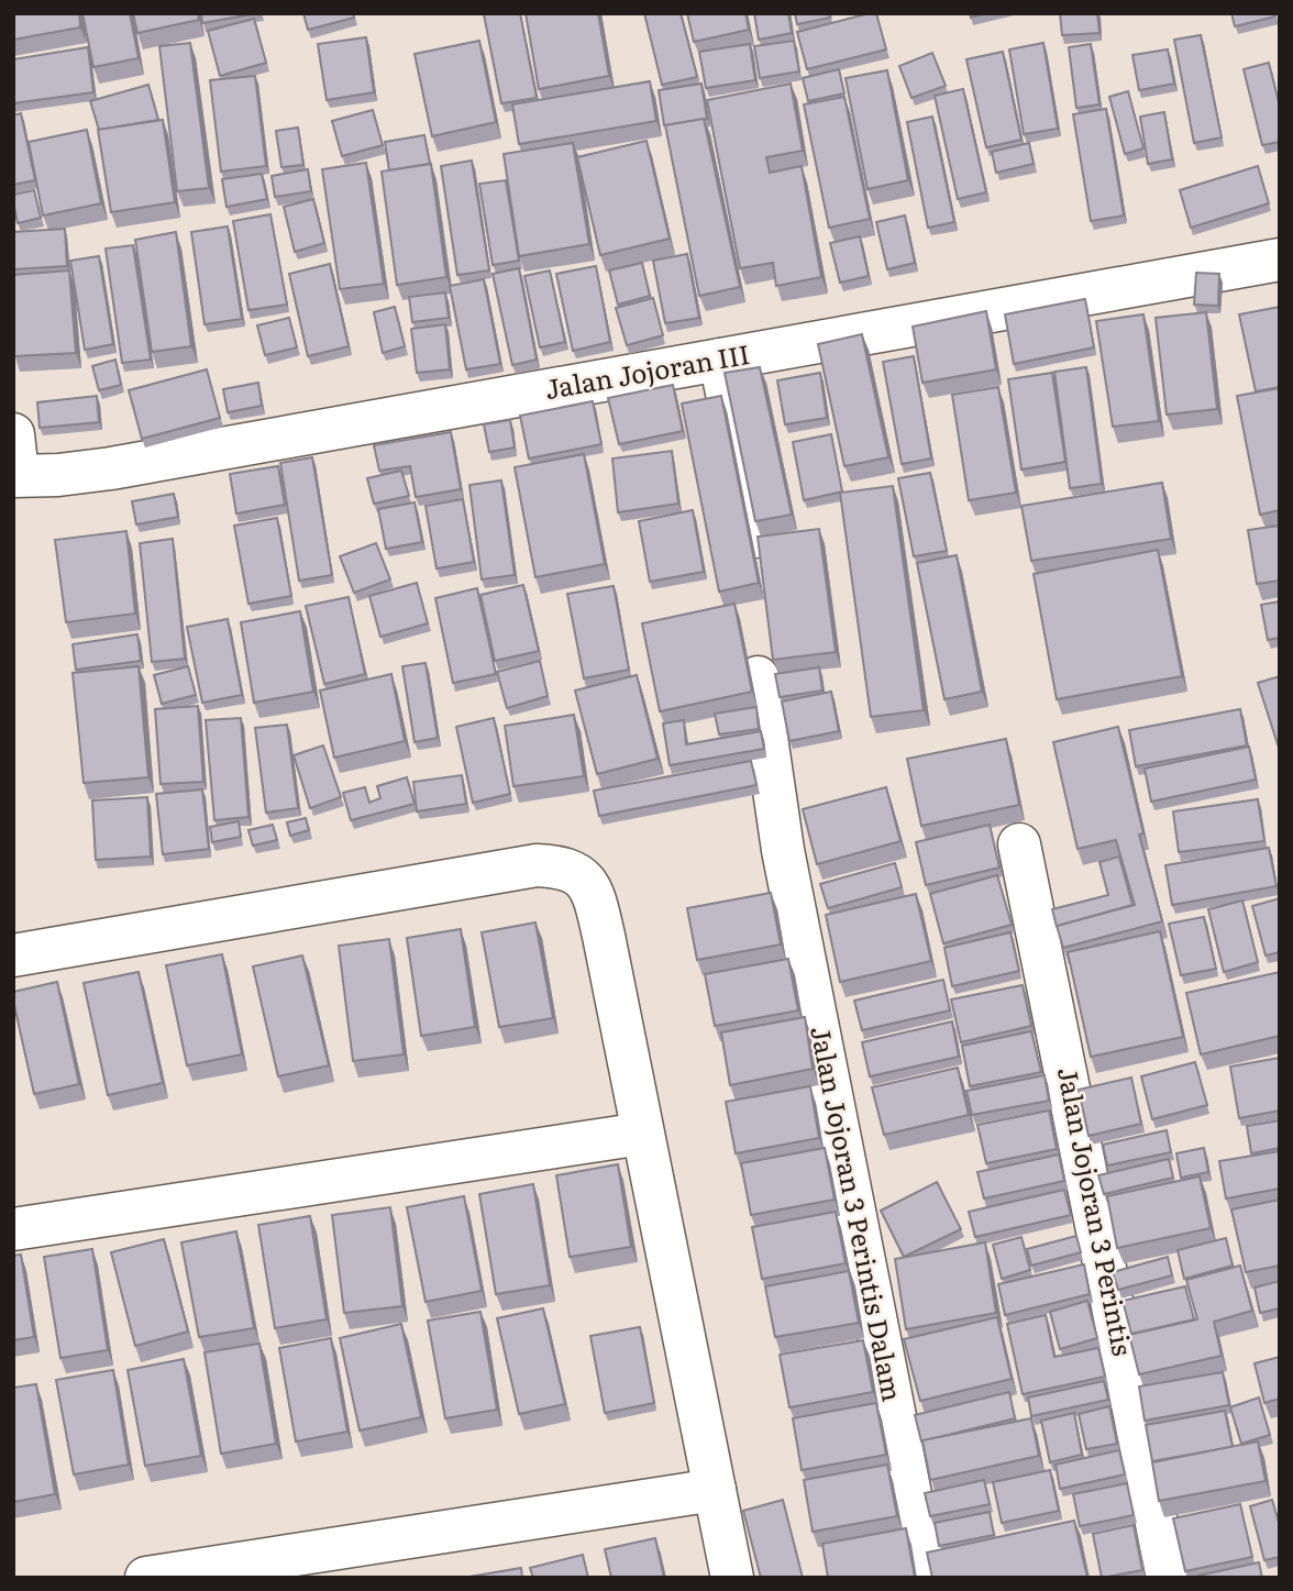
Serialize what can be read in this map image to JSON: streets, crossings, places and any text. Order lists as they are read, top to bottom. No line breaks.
{"streets":{"street":["Jalan Jojoran III","Jalan Jojoran 3 Perintis","Jalan Jojoran 3 Perintis Dalam"]}}
